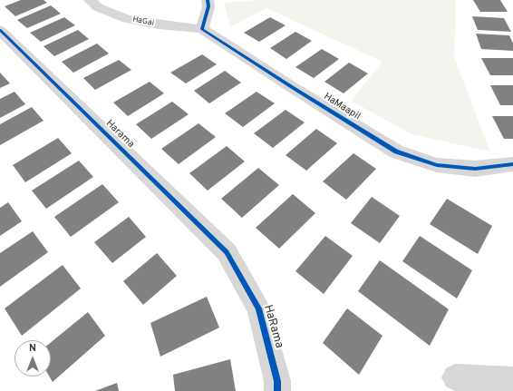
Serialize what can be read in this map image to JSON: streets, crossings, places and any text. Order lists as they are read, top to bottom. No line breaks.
{"streets":{"street":["HaGai","HaMaapil","HaRama"],"cycle path":["Harama"]},"crossings":[["HaGai","HaMaapil"]],"north":"top"}
